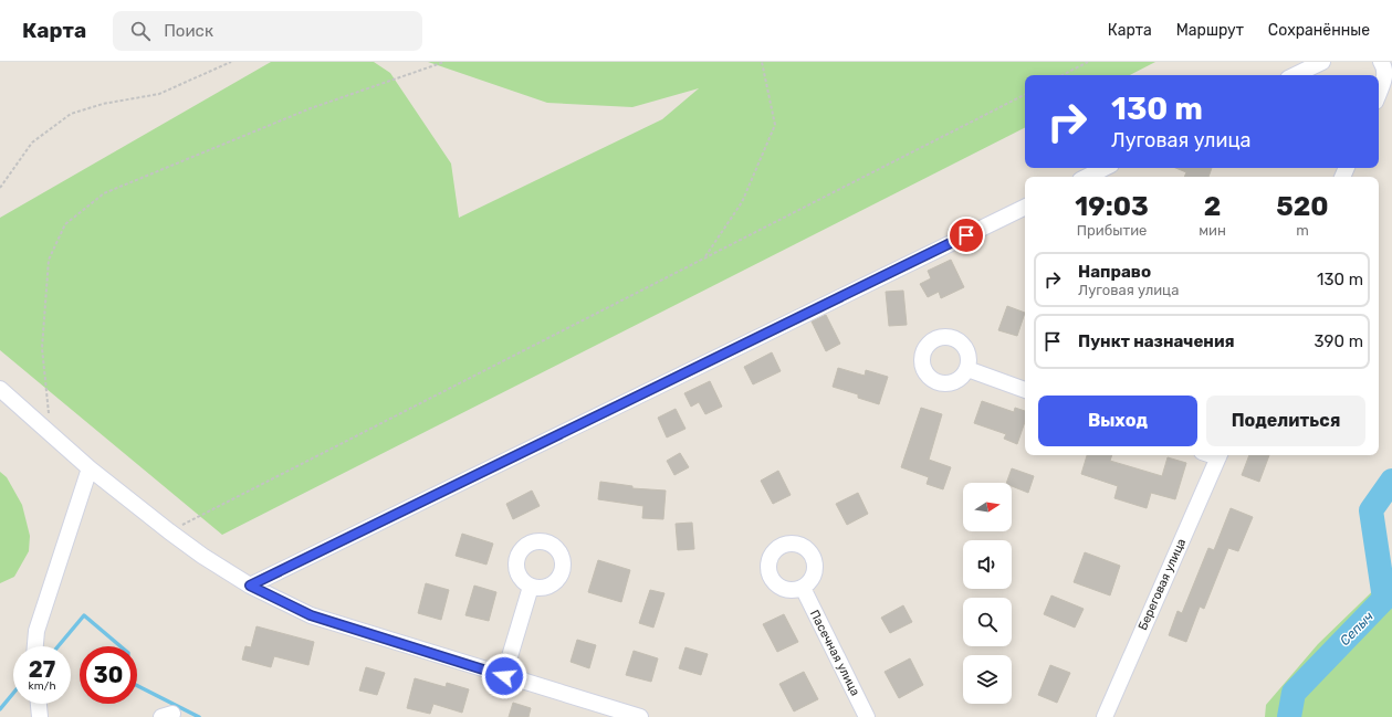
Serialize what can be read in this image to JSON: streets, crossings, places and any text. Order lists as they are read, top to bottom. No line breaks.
{"streets":{"street":["Береговая улица","Пасечная улица"]},"water":["Сепыч"],"north":"right","page":{"header":"Карта","search":"Поиск","nav":["Карта","Маршрут","Сохранённые"],"turn":["130 m","Луговая улица"],"eta":["19:03","Прибытие","2","мин","520","m"],"list":[{"name":"Направо","note":"Луговая улица","value":"130 m"},{"name":"Пункт назначения","value":"390 m"}],"buttons":["Выход","Поделиться"],"speed":"27 km/h","limit":"30"}}
